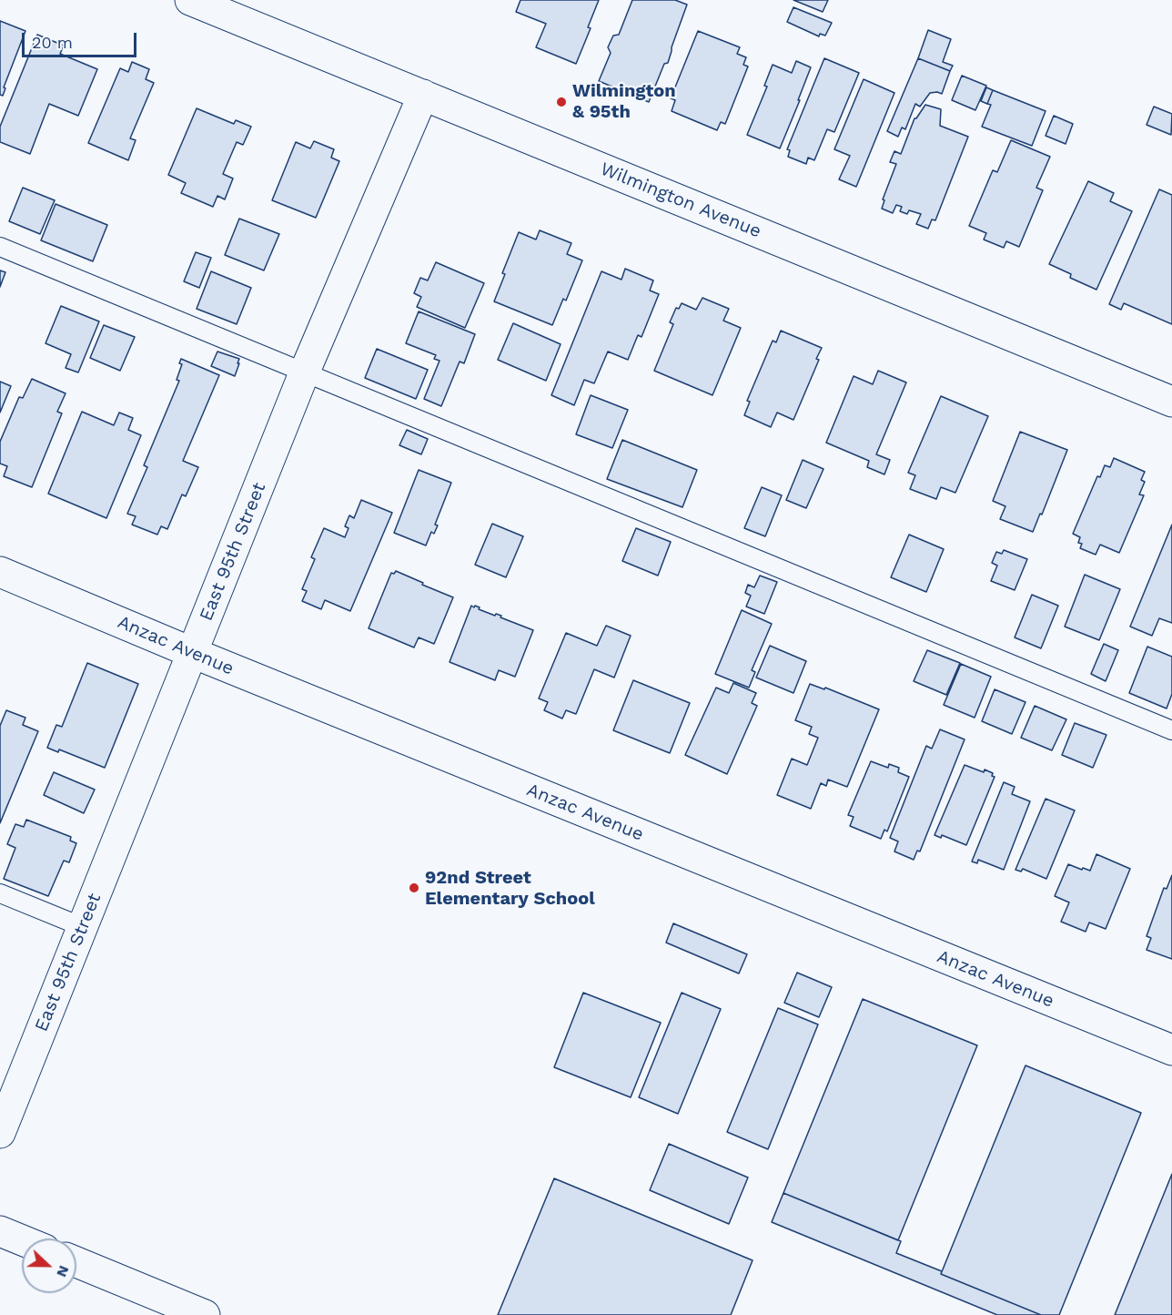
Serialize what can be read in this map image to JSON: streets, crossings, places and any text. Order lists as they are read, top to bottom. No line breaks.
{"streets":{"street":["Wilmington Avenue","East 95th Street","Anzac Avenue"]},"crossings":[["Wilmington Avenue","East 95th Street"],["East 95th Street","Anzac Avenue"]],"places":["Wilmington & 95th","92nd Street Elementary School"],"scale_bar":"20 m","north":"right"}
